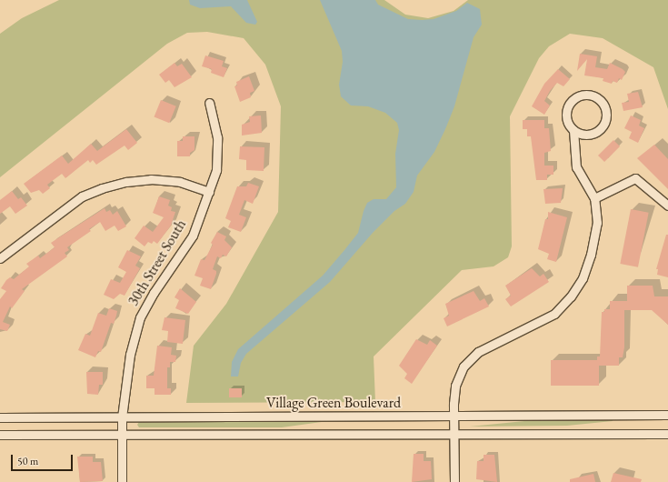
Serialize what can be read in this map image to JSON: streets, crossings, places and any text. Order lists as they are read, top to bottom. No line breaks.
{"streets":{"street":["30th Street South","Village Green Boulevard"]},"crossings":[["30th Street South","Village Green Boulevard"]],"scale_bar":"50 m"}
